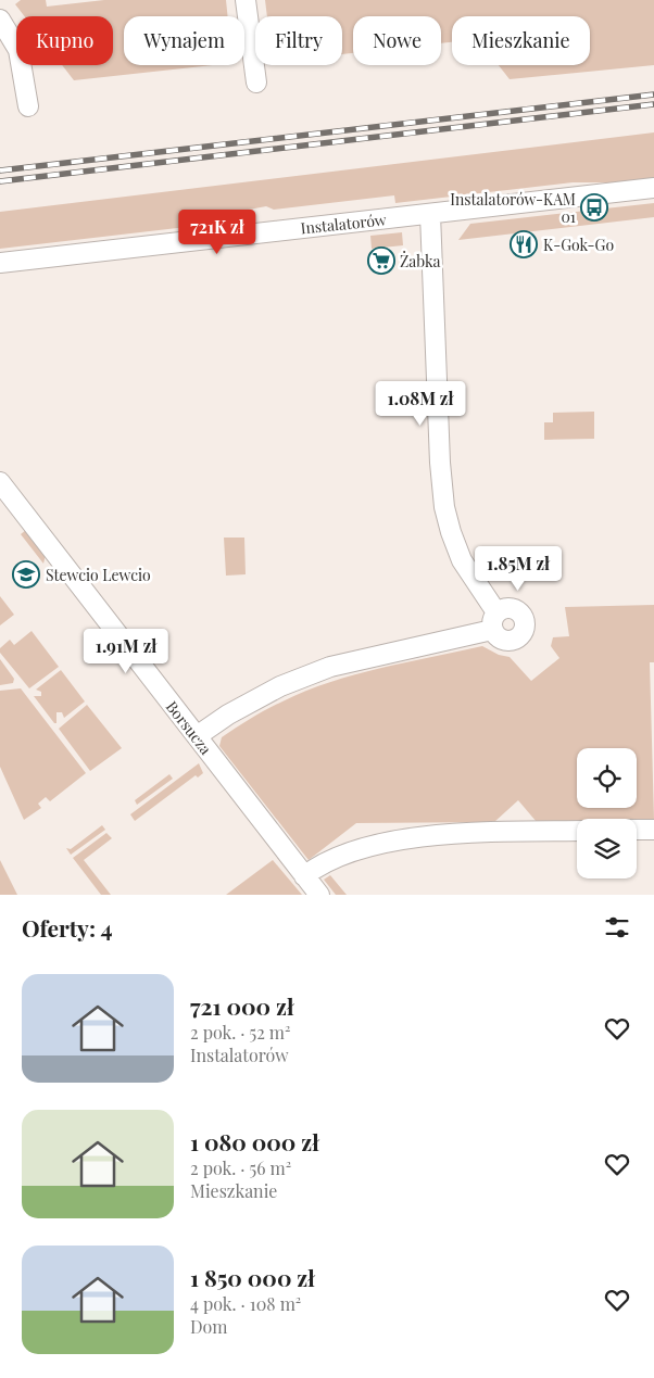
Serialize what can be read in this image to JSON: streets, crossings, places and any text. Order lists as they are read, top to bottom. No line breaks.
{"streets":{"street":["Instalatorów","Borsucza"]},"places":{"bus stop":["Instalatorów-KAM 01"],"restaurant":["K-Gok-Go"],"supermarket":["Żabka"],"school or university":["Stewcio Lewcio"]},"page":{"chip":["Kupno","Wynajem","Filtry","Nowe","Mieszkanie"],"price":["721K zł","1.08M zł","1.85M zł","1.91M zł"],"heading":"Oferty: 4","list":[{"name":"721 000 zł","note":"2 pok. · 52 m² · Instalatorów"},{"name":"1 080 000 zł","note":"2 pok. · 56 m² · Mieszkanie"},{"name":"1 850 000 zł","note":"4 pok. · 108 m² · Dom"}]}}
